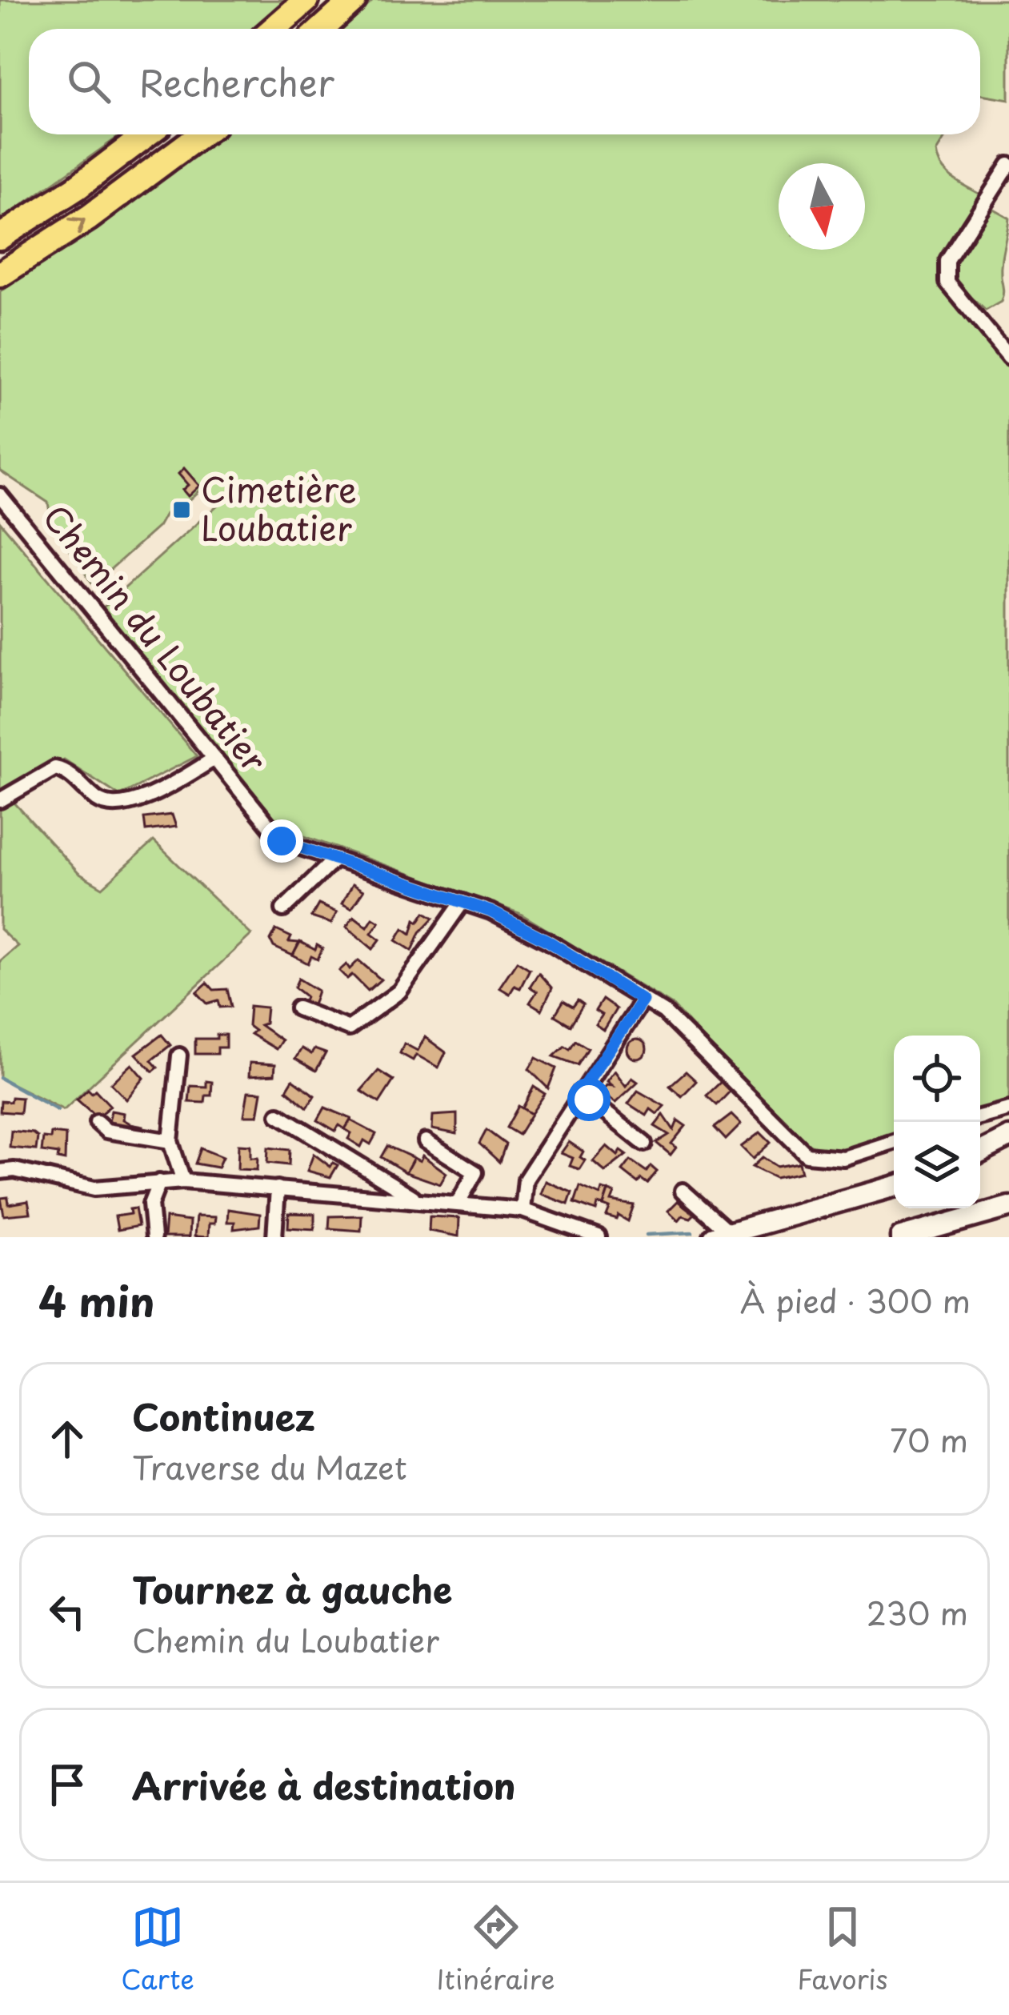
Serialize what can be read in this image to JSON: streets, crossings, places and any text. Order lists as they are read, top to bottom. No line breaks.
{"streets":{"street":["Chemin du Loubatier"]},"places":{"transit":["Cimetière Loubatier"]},"north":"bottom","page":{"search":"Rechercher","heading":["4 min","À pied · 300 m"],"list":[["Continuez","Traverse du Mazet","70 m"],["Tournez à gauche","Chemin du Loubatier","230 m"],"Arrivée à destination"],"nav":["Carte","Itinéraire","Favoris"]}}
